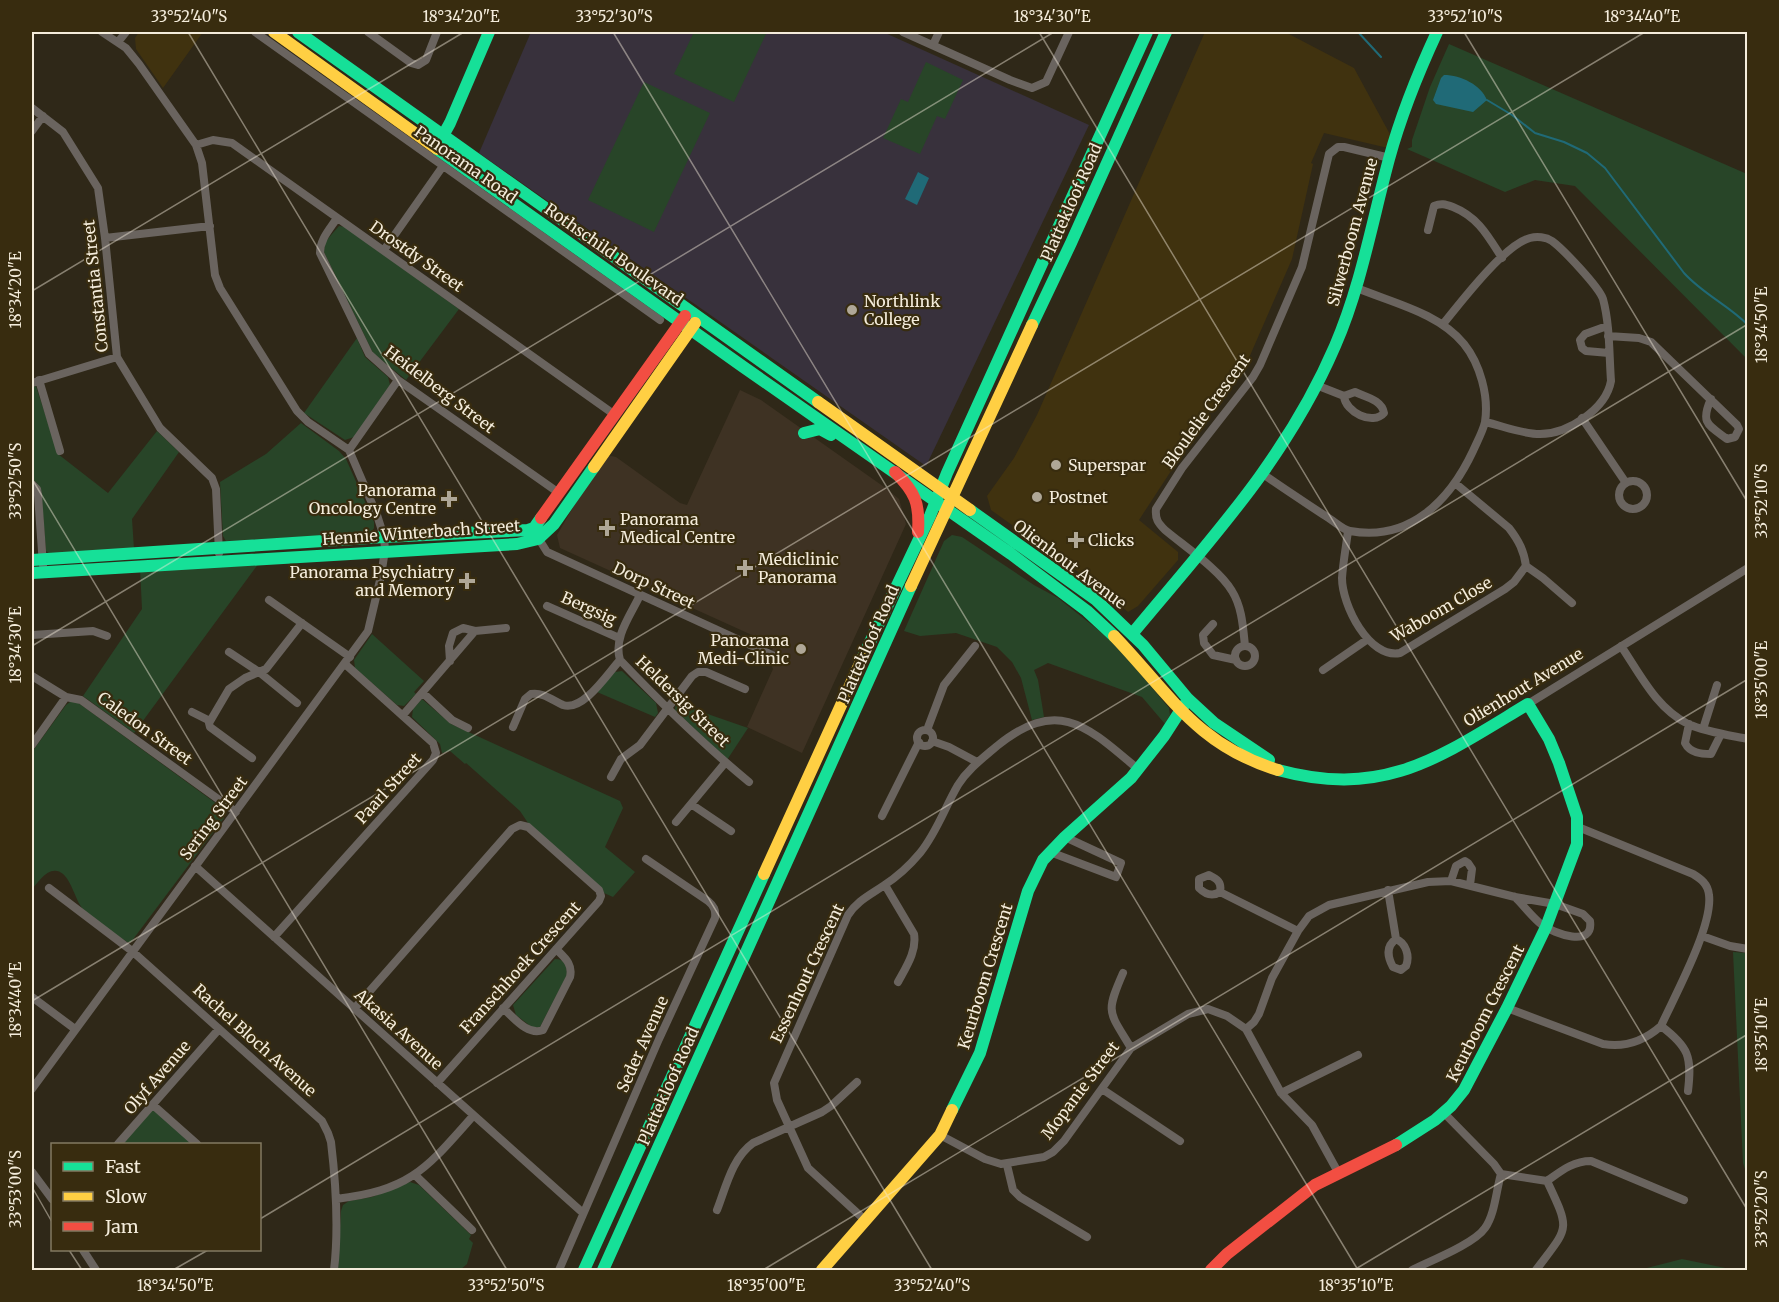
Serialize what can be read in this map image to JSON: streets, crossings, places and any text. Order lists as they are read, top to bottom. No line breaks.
{"streets":{"street":["Panorama Road","Plattekloof Road","Silwerboom Avenue","Rothschild Boulevard","Drostdy Street","Constantia Street","Heidelberg Street","Bloulelie Crescent","Hennie Winterbach Street","Olienhout Avenue","Dorp Street","Bergsig","Waboom Close","Heldersig Street","Caledon Street","Paarl Street","Sering Street","Franschhoek Crescent","Essenhout Crescent","Keurboom Crescent","Akasia Avenue","Rachel Bloch Avenue","Seder Avenue","Olyf Avenue","Mopanie Street"]},"crossings":[["Plattekloof Road","Rothschild Boulevard"],["Plattekloof Road","Olienhout Avenue"],["Silwerboom Avenue","Bloulelie Crescent"],["Silwerboom Avenue","Olienhout Avenue"],["Rothschild Boulevard","Hennie Winterbach Street"],["Drostdy Street","Heidelberg Street"],["Drostdy Street","Hennie Winterbach Street"],["Constantia Street","Hennie Winterbach Street"],["Heidelberg Street","Hennie Winterbach Street"],["Hennie Winterbach Street","Dorp Street"],["Hennie Winterbach Street","Sering Street"],["Olienhout Avenue","Keurboom Crescent"],["Dorp Street","Heldersig Street"],["Bergsig","Heldersig Street"],["Caledon Street","Sering Street"],["Paarl Street","Sering Street"],["Paarl Street","Akasia Avenue"],["Sering Street","Akasia Avenue"],["Sering Street","Rachel Bloch Avenue"],["Franschhoek Crescent","Akasia Avenue"],["Essenhout Crescent","Keurboom Crescent"],["Keurboom Crescent","Mopanie Street"],["Akasia Avenue","Seder Avenue"],["Rachel Bloch Avenue","Olyf Avenue"]],"places":{"other":["Northlink College","Superspar","Postnet","Panorama Medi-Clinic"],"health":["Panorama Oncology Centre","Panorama Medical Centre","Clicks","Mediclinic Panorama","Panorama Psychiatry and Memory"]},"legend":["Fast","Slow","Jam"],"coordinates":["33°52'40\"S","18°34'20\"E","33°52'30\"S","18°34'30\"E","33°52'10\"S","18°34'40\"E","18°34'50\"E","33°52'50\"S","18°35'00\"E","18°35'10\"E","33°53'00\"S","33°52'20\"S"]}
